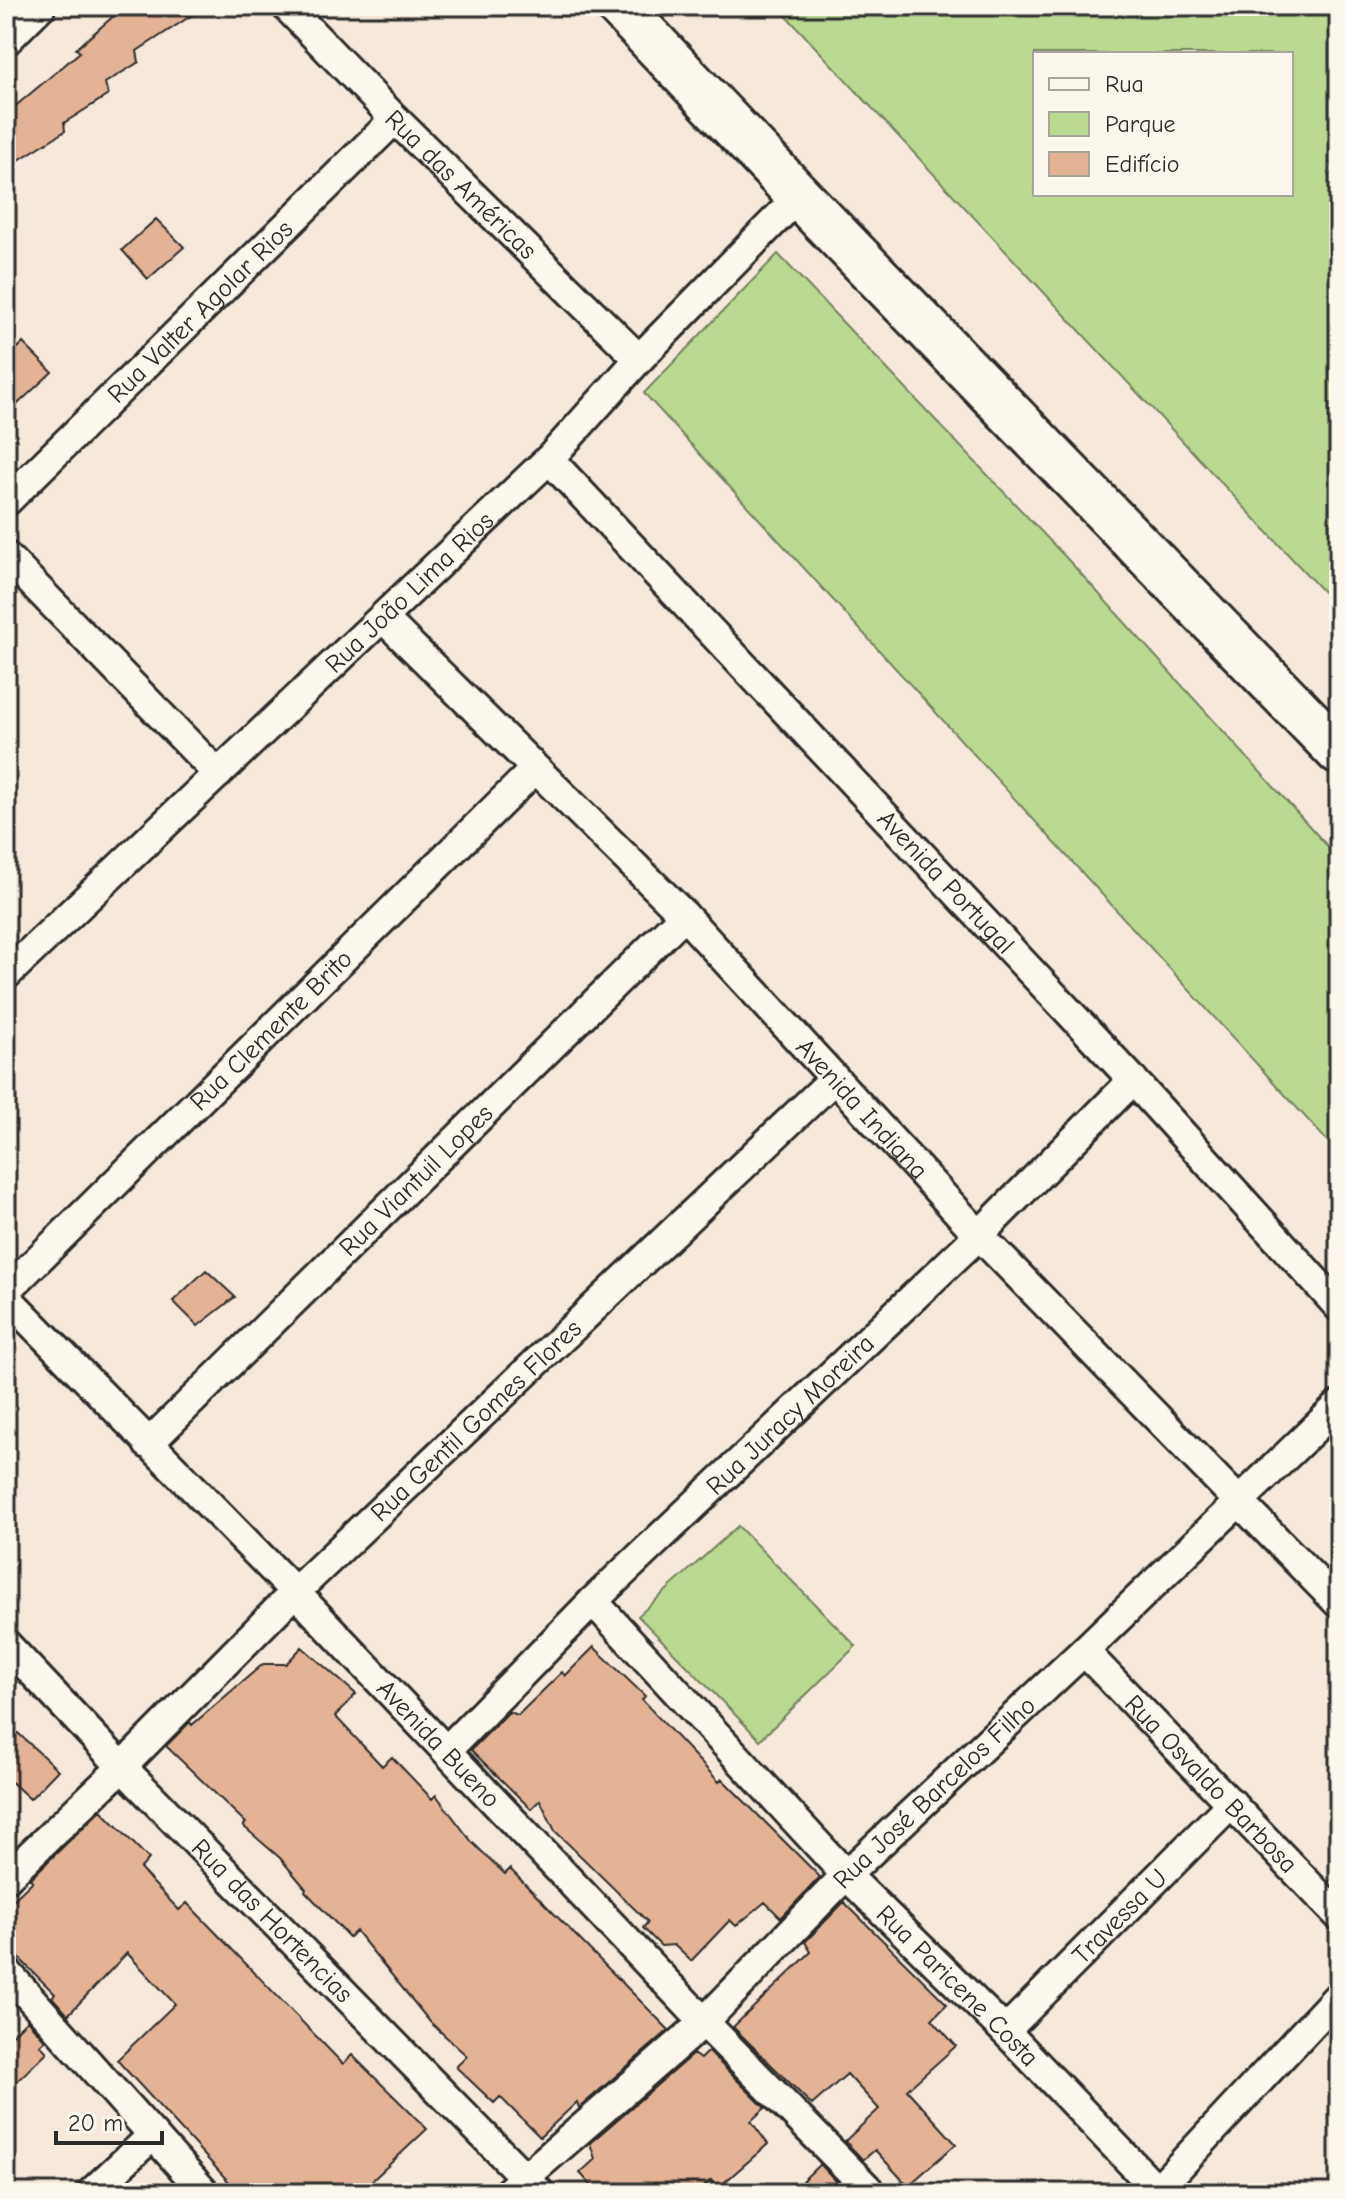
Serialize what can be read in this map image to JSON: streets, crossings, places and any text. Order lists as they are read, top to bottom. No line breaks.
{"streets":{"street":["Rua das Américas","Rua Valter Agolar Rios","Rua João Lima Rios","Avenida Portugal","Rua Clemente Brito","Avenida Indiana","Rua Viantuil Lopes","Rua Juracy Moreira","Rua Gentil Gomes Flores","Avenida Bueno","Rua Osvaldo Barbosa","Rua José Barcelos Filho","Travessa U","Rua das Hortencias","Rua Paricene Costa"]},"crossings":[["Rua das Américas","Rua Valter Agolar Rios"],["Rua das Américas","Rua João Lima Rios"],["Rua João Lima Rios","Avenida Portugal"],["Rua João Lima Rios","Avenida Indiana"],["Avenida Portugal","Rua Juracy Moreira"],["Rua Clemente Brito","Avenida Indiana"],["Rua Clemente Brito","Avenida Bueno"],["Avenida Indiana","Rua Viantuil Lopes"],["Avenida Indiana","Rua Juracy Moreira"],["Avenida Indiana","Rua Gentil Gomes Flores"],["Avenida Indiana","Rua José Barcelos Filho"],["Rua Viantuil Lopes","Avenida Bueno"],["Rua Juracy Moreira","Avenida Bueno"],["Rua Juracy Moreira","Rua Paricene Costa"],["Rua Gentil Gomes Flores","Avenida Bueno"],["Rua Gentil Gomes Flores","Rua das Hortencias"],["Avenida Bueno","Rua José Barcelos Filho"],["Rua Osvaldo Barbosa","Rua José Barcelos Filho"],["Rua Osvaldo Barbosa","Travessa U"],["Rua José Barcelos Filho","Rua das Hortencias"],["Rua José Barcelos Filho","Rua Paricene Costa"],["Travessa U","Rua Paricene Costa"]],"legend":["Rua","Parque","Edifício"],"scale_bar":"20 m"}
